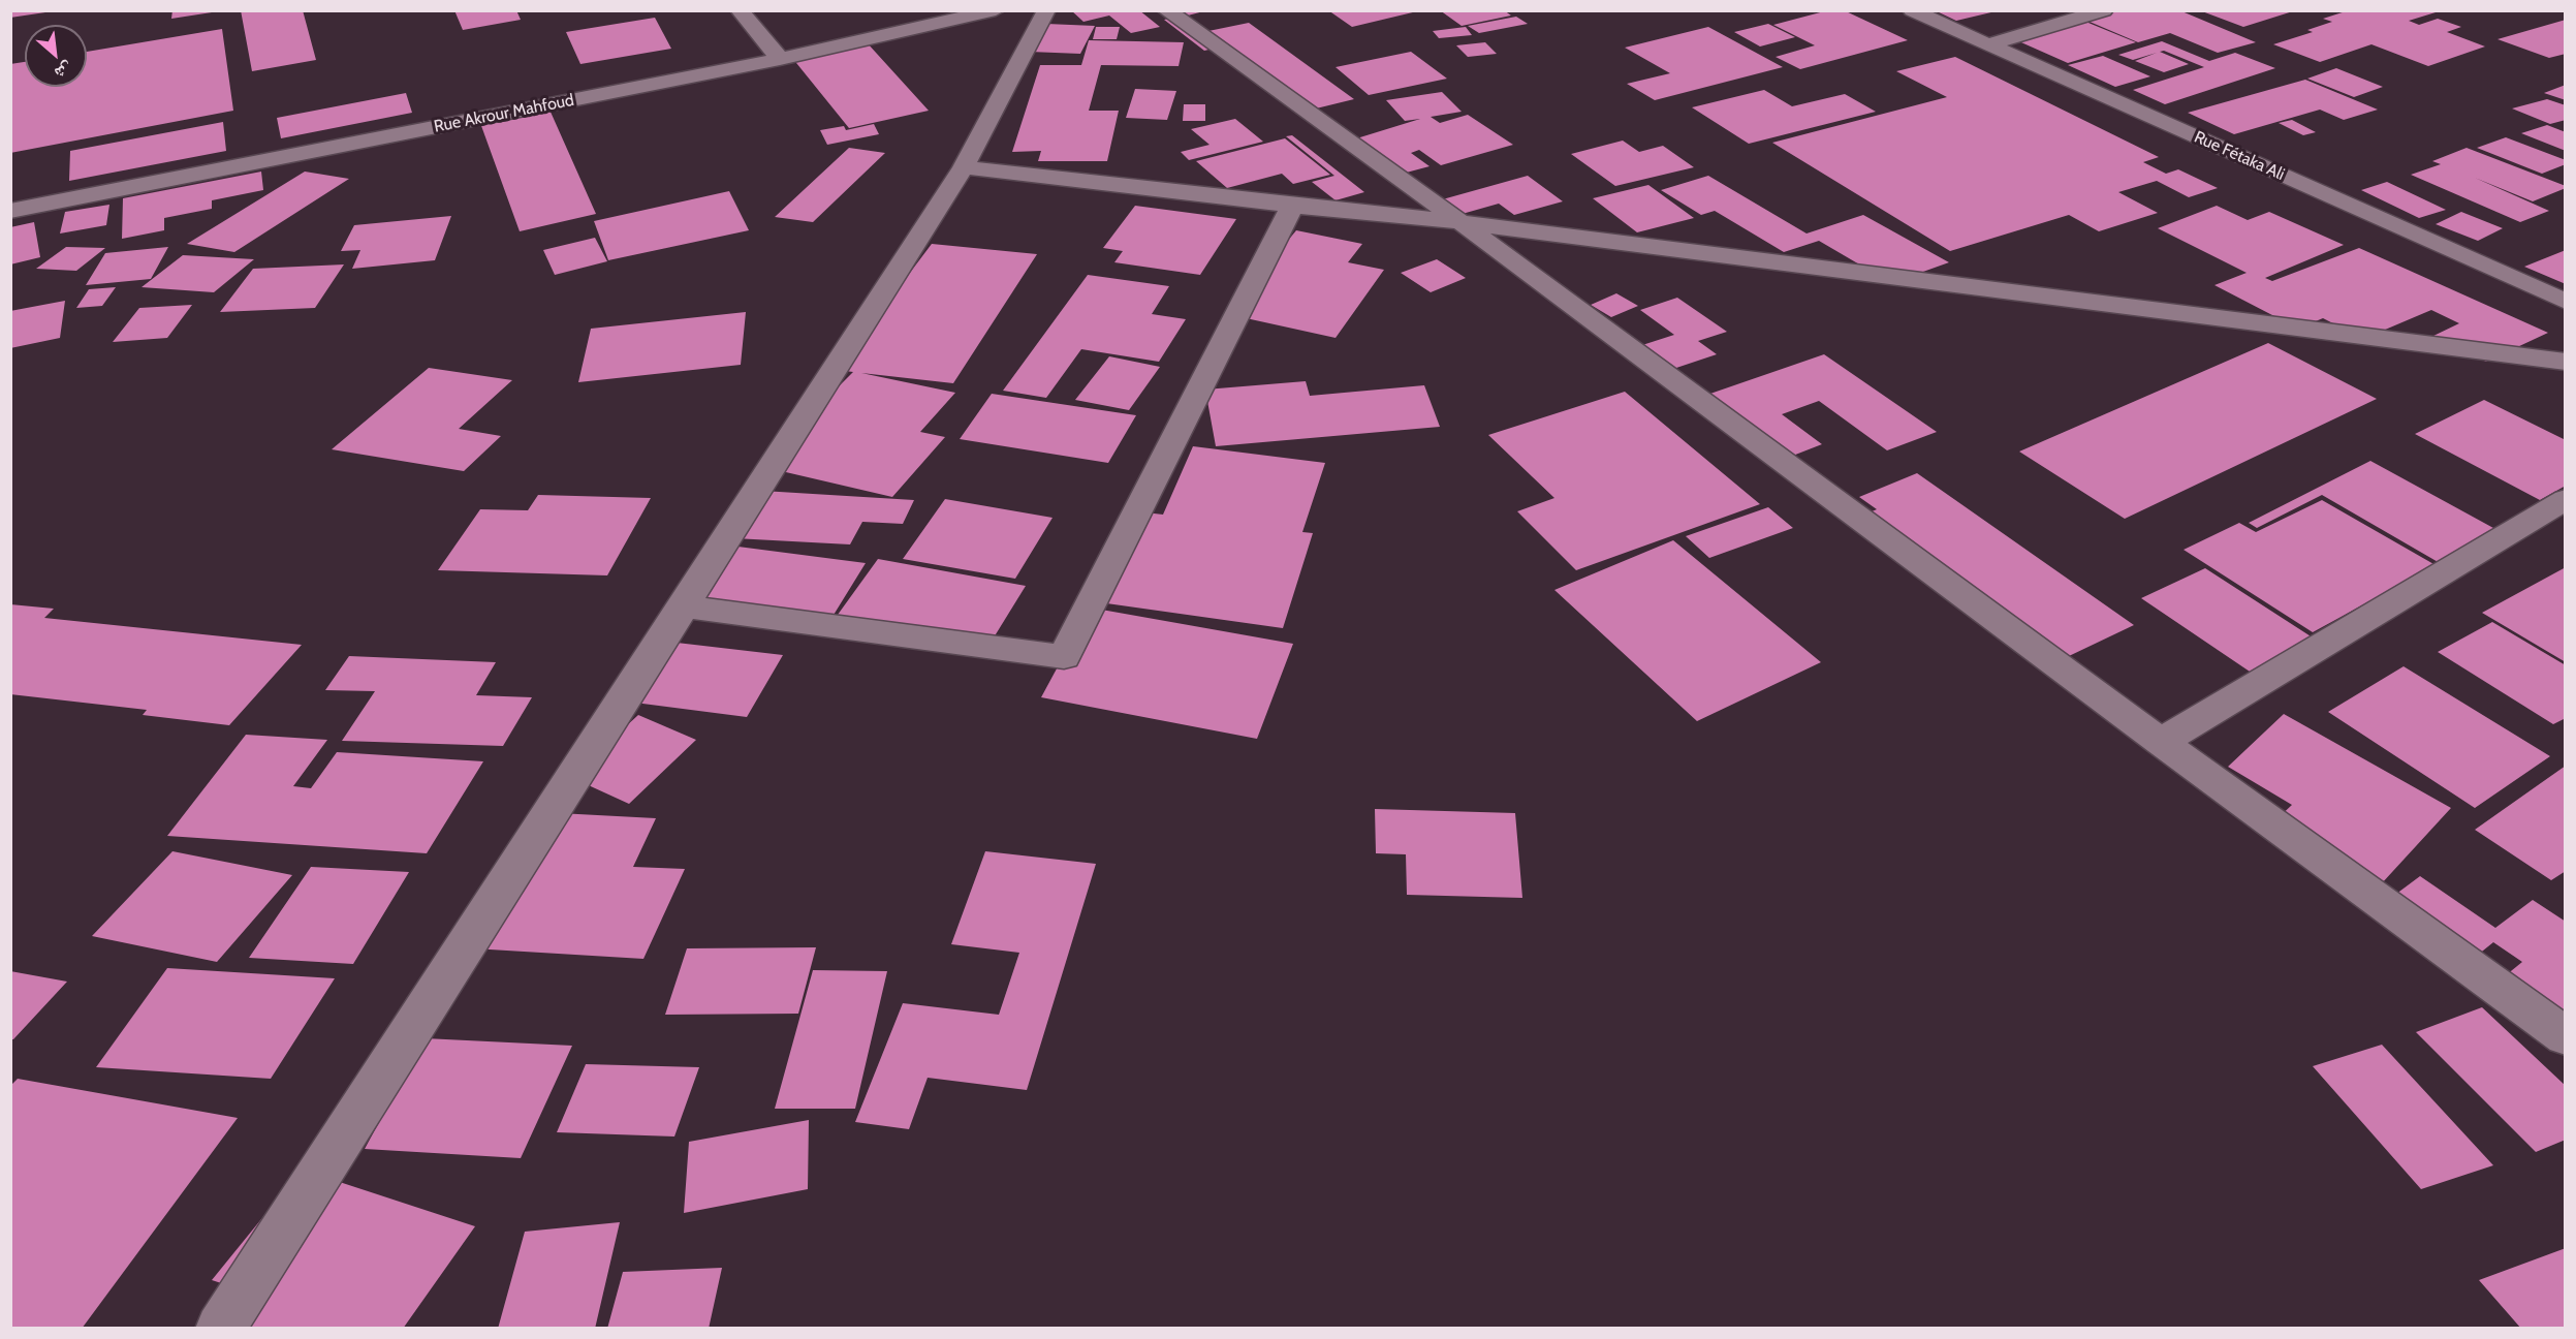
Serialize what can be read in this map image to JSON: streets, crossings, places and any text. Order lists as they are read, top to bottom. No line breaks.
{"streets":{"street":["Rue Akrour Mahfoud","Rue Fétaka Ali"]},"north":"bottom right"}
